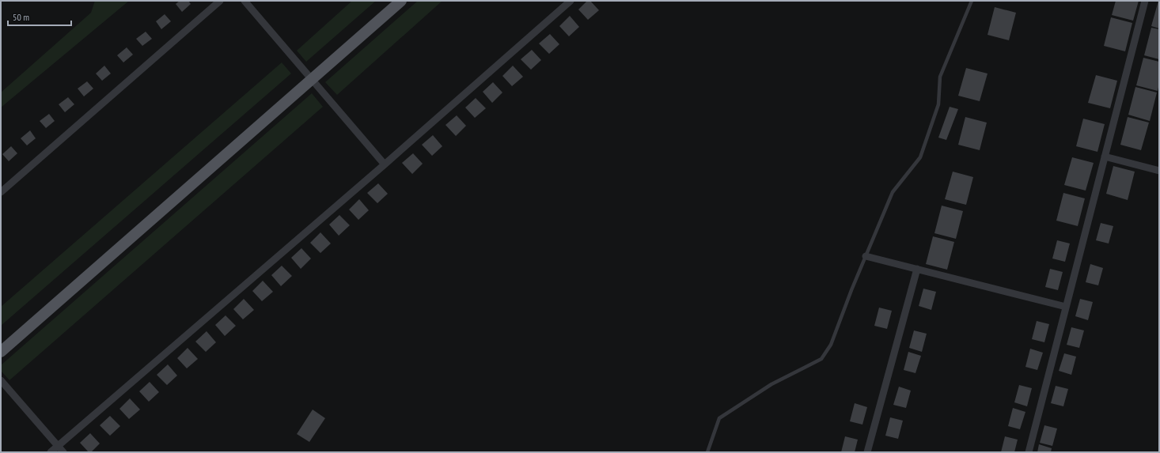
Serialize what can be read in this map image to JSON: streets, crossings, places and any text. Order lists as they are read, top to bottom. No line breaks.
{"scale_bar":"50 m"}
